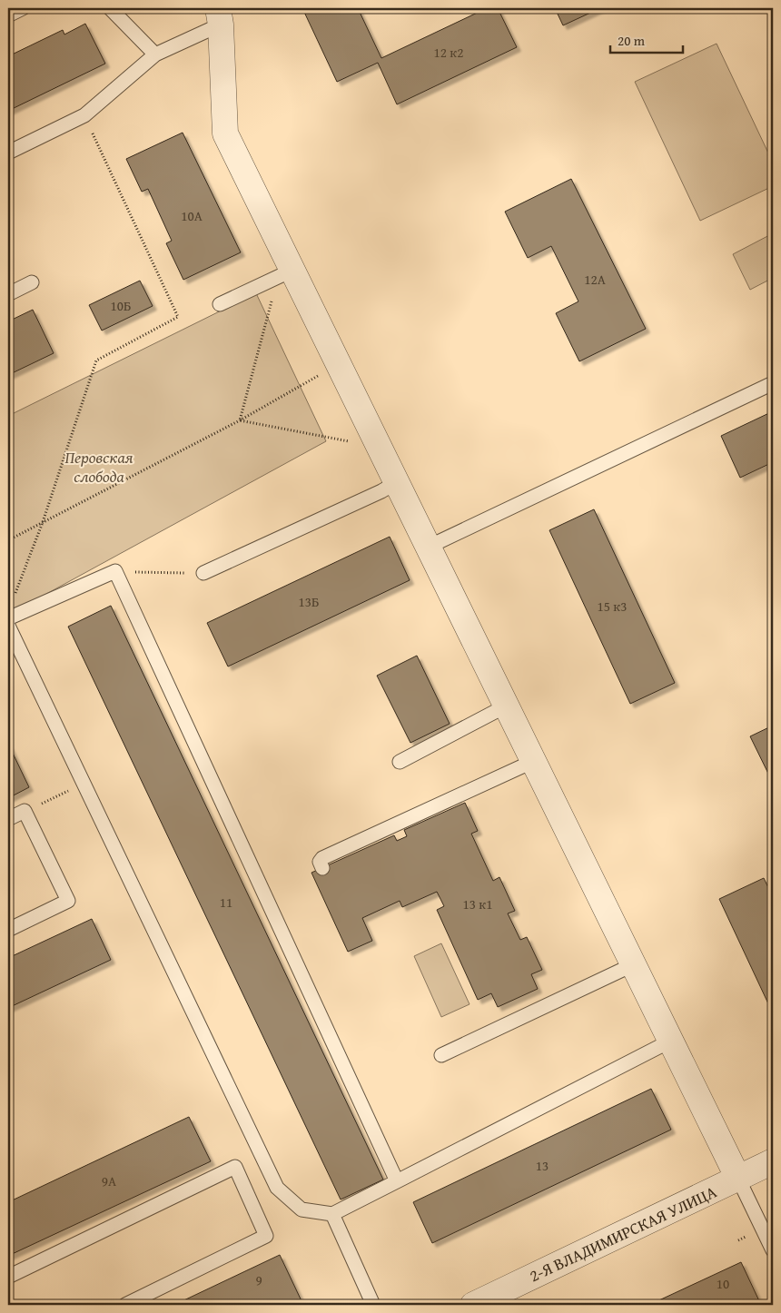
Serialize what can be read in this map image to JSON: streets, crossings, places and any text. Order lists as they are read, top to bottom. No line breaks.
{"streets":{"street":["2-Я ВЛАДИМИРСКАЯ УЛИЦА"]},"parks":["Перовская слобода"],"house_numbers":["12 к2","10А","12А","10Б","13Б","15 к3","11","13 к1","13","9А","9","10"],"scale_bar":"20 m"}
